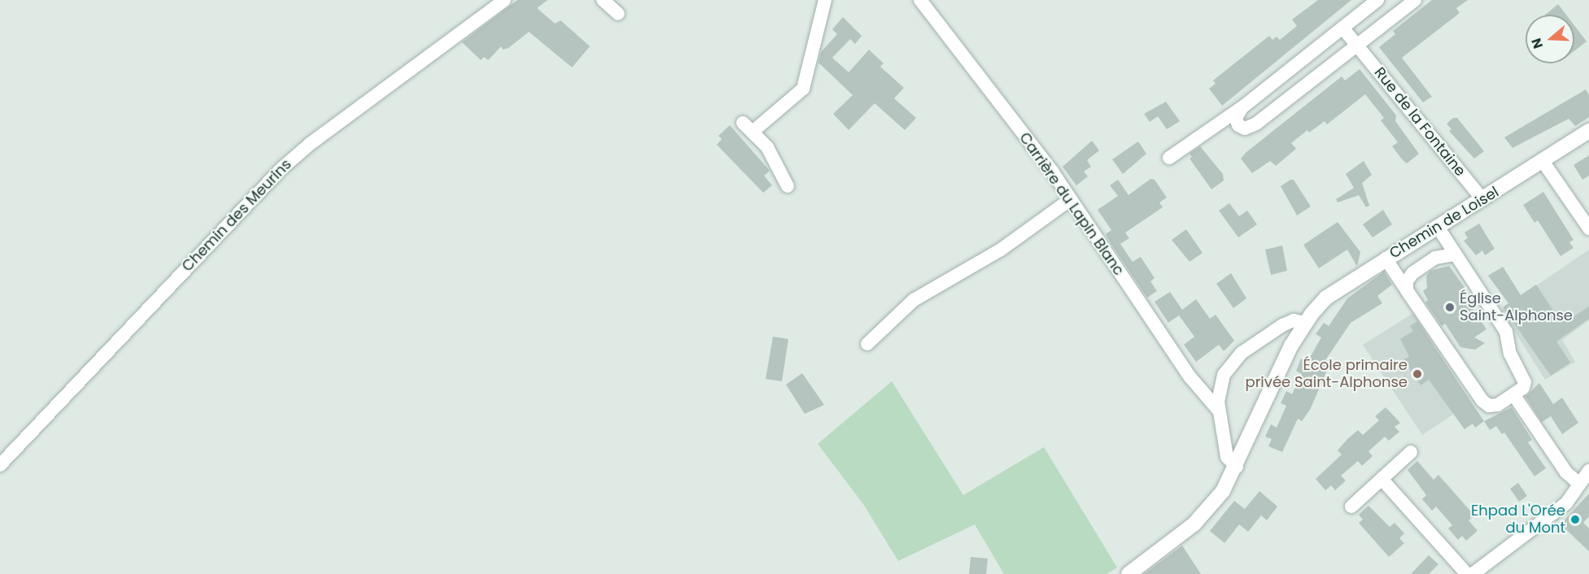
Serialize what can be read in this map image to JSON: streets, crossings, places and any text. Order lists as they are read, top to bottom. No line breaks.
{"streets":{"street":["Rue de la Fontaine","Carrière du Lapin Blanc","Chemin des Meurins","Chemin de Loisel"]},"crossings":[["Rue de la Fontaine","Chemin de Loisel"]],"places":["Église Saint-Alphonse","École primaire privée Saint-Alphonse","Ehpad L'Orée du Mont"],"north":"left"}
